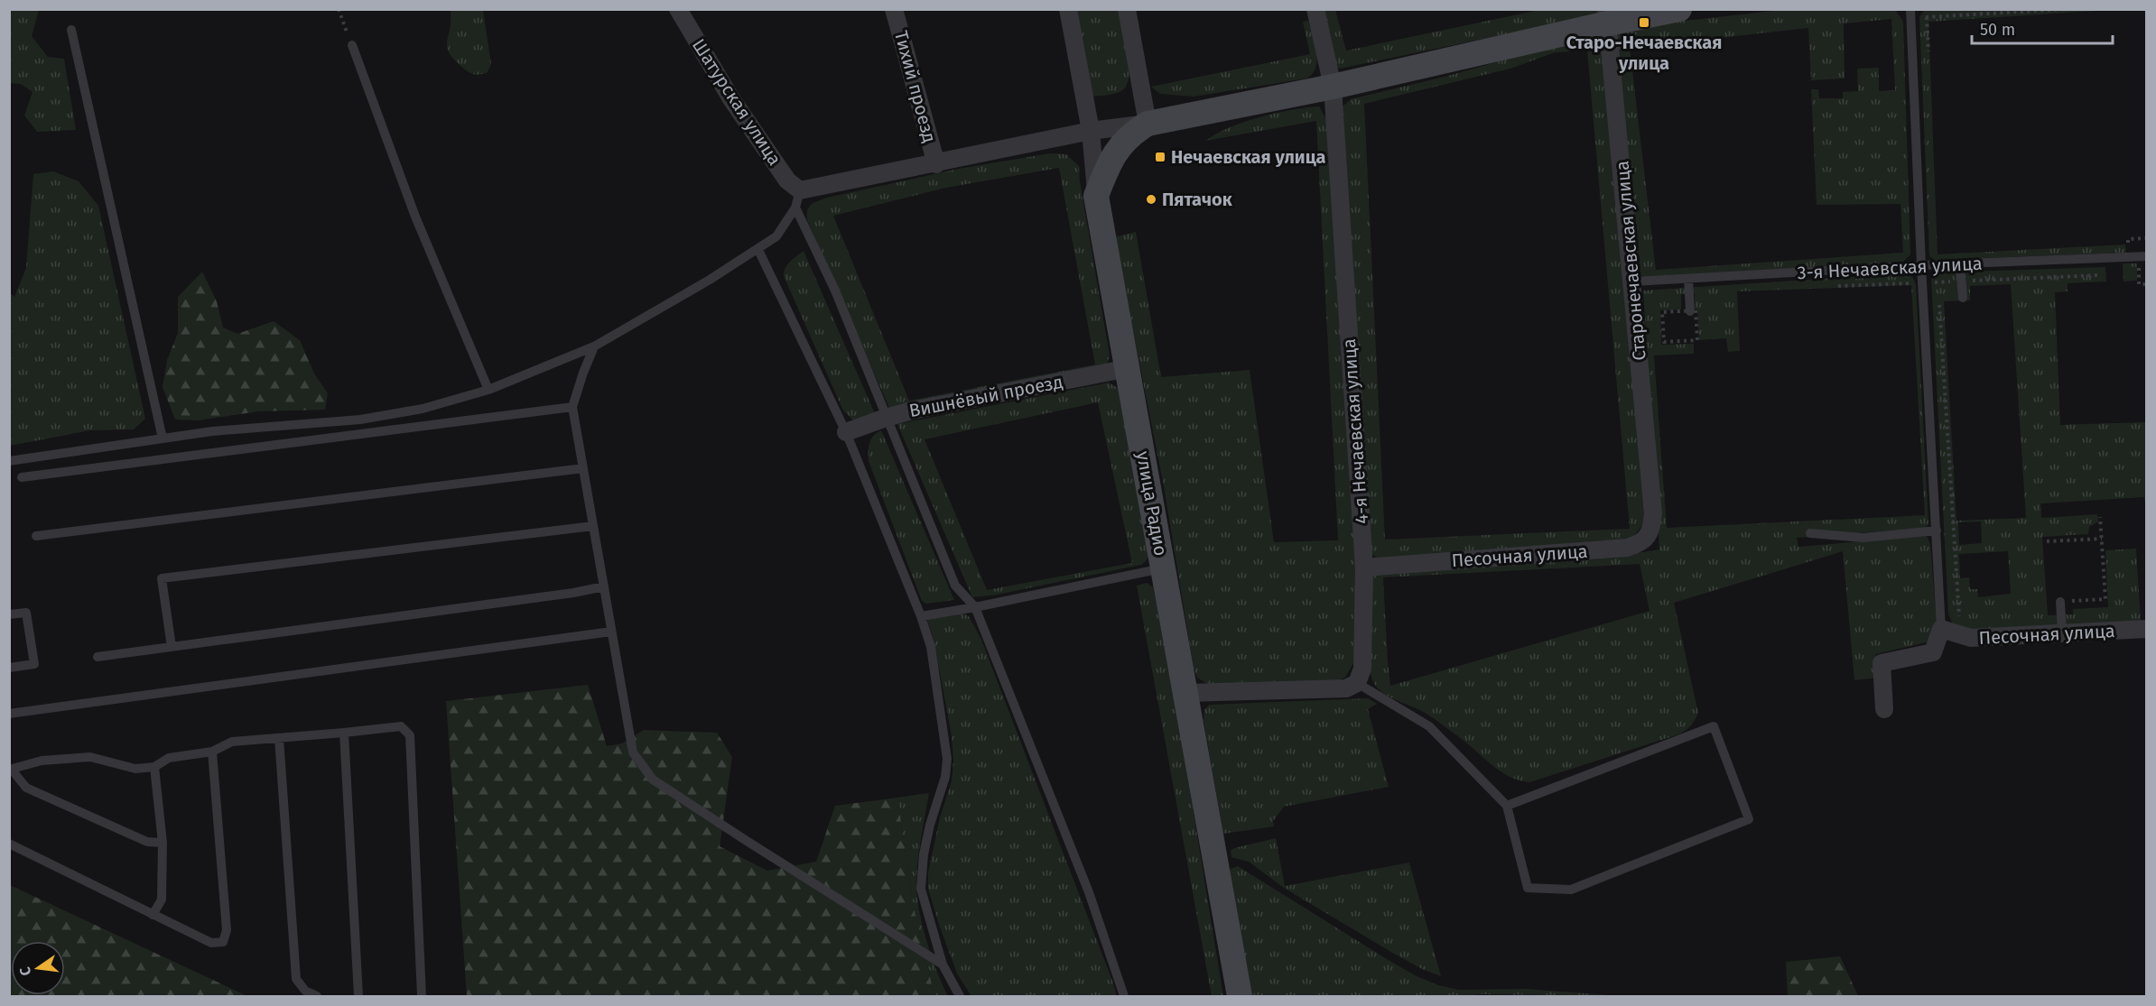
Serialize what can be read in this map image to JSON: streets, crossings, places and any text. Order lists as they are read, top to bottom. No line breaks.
{"streets":{"street":["Тихий проезд","Шатурская улица","Старонечаевская улица","Вишнёвый проезд","4-я Нечаевская улица","улица Радио","Песочная улица"],"lane":["3-я Нечаевская улица"]},"crossings":[["Старонечаевская улица","3-я Нечаевская улица"],["Старонечаевская улица","Песочная улица"],["Вишнёвый проезд","улица Радио"],["4-я Нечаевская улица","Песочная улица"]],"places":{"transit":["Старо-Нечаевская улица","Нечаевская улица"],"other":["Пятачок"]},"scale_bar":"50 m","north":"left"}
